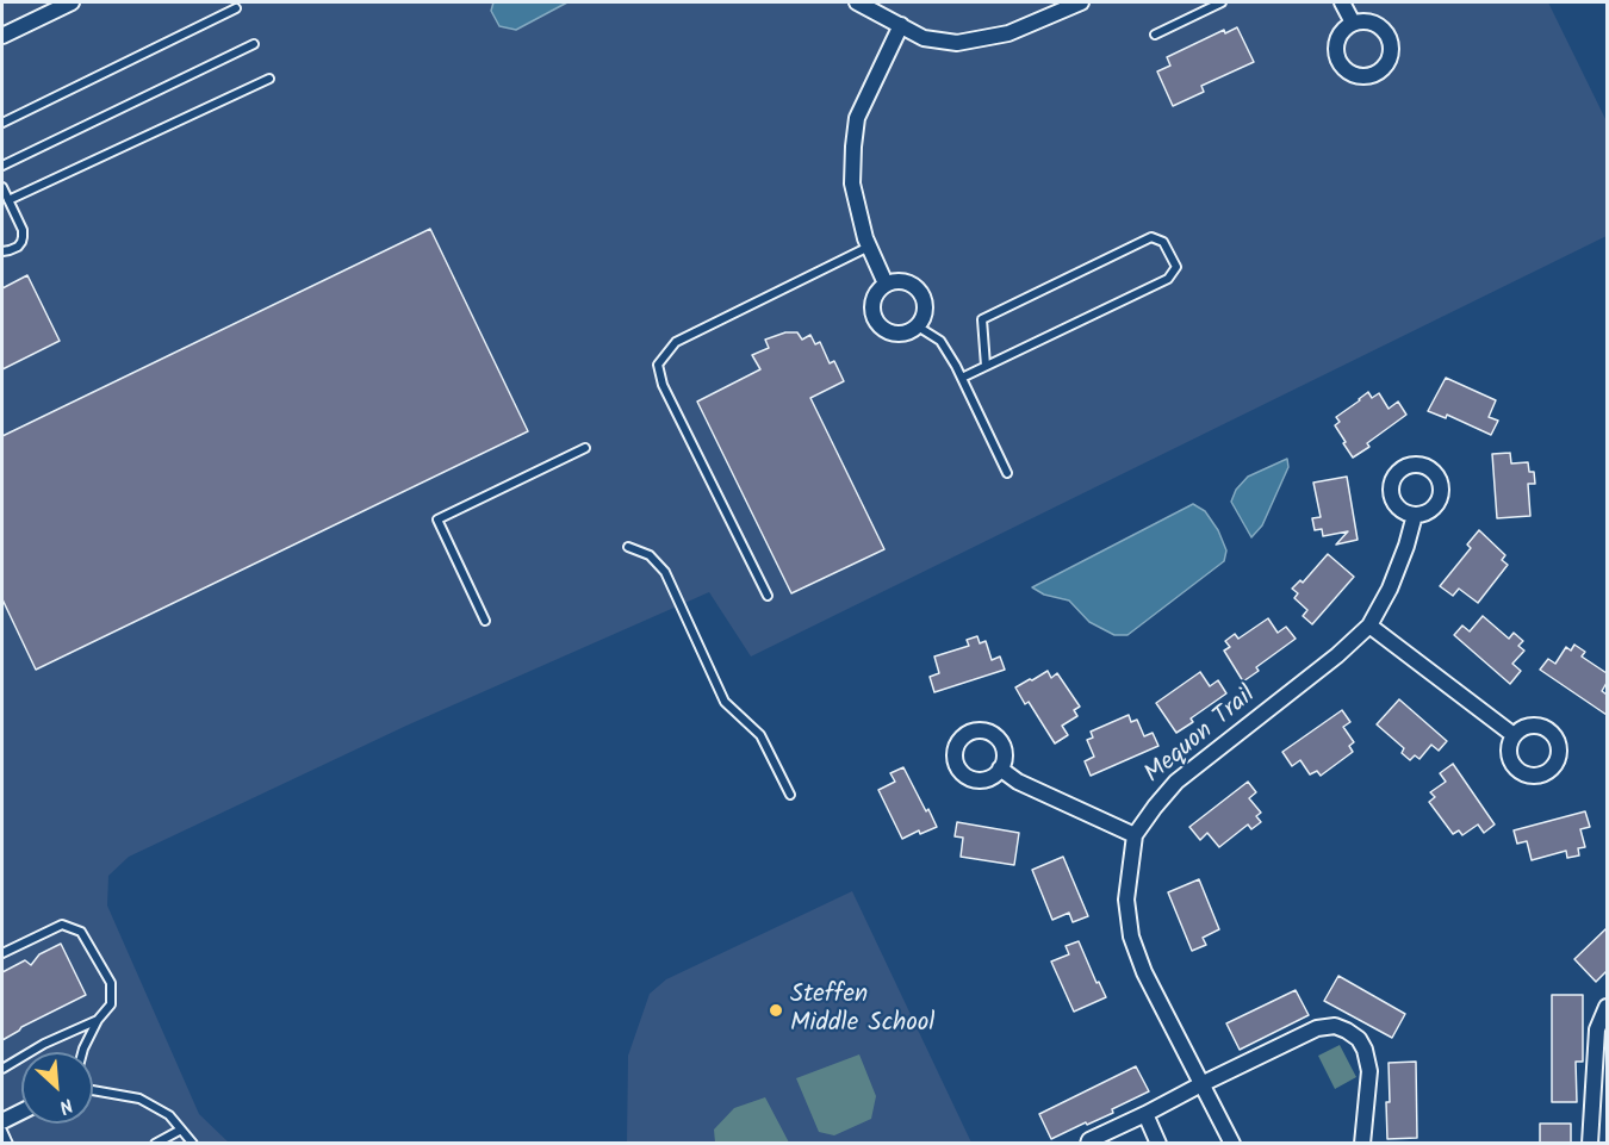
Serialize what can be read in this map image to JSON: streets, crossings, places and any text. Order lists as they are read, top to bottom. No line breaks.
{"streets":{"street":["Mequon Trail"]},"places":["Steffen Middle School"],"north":"bottom right"}
